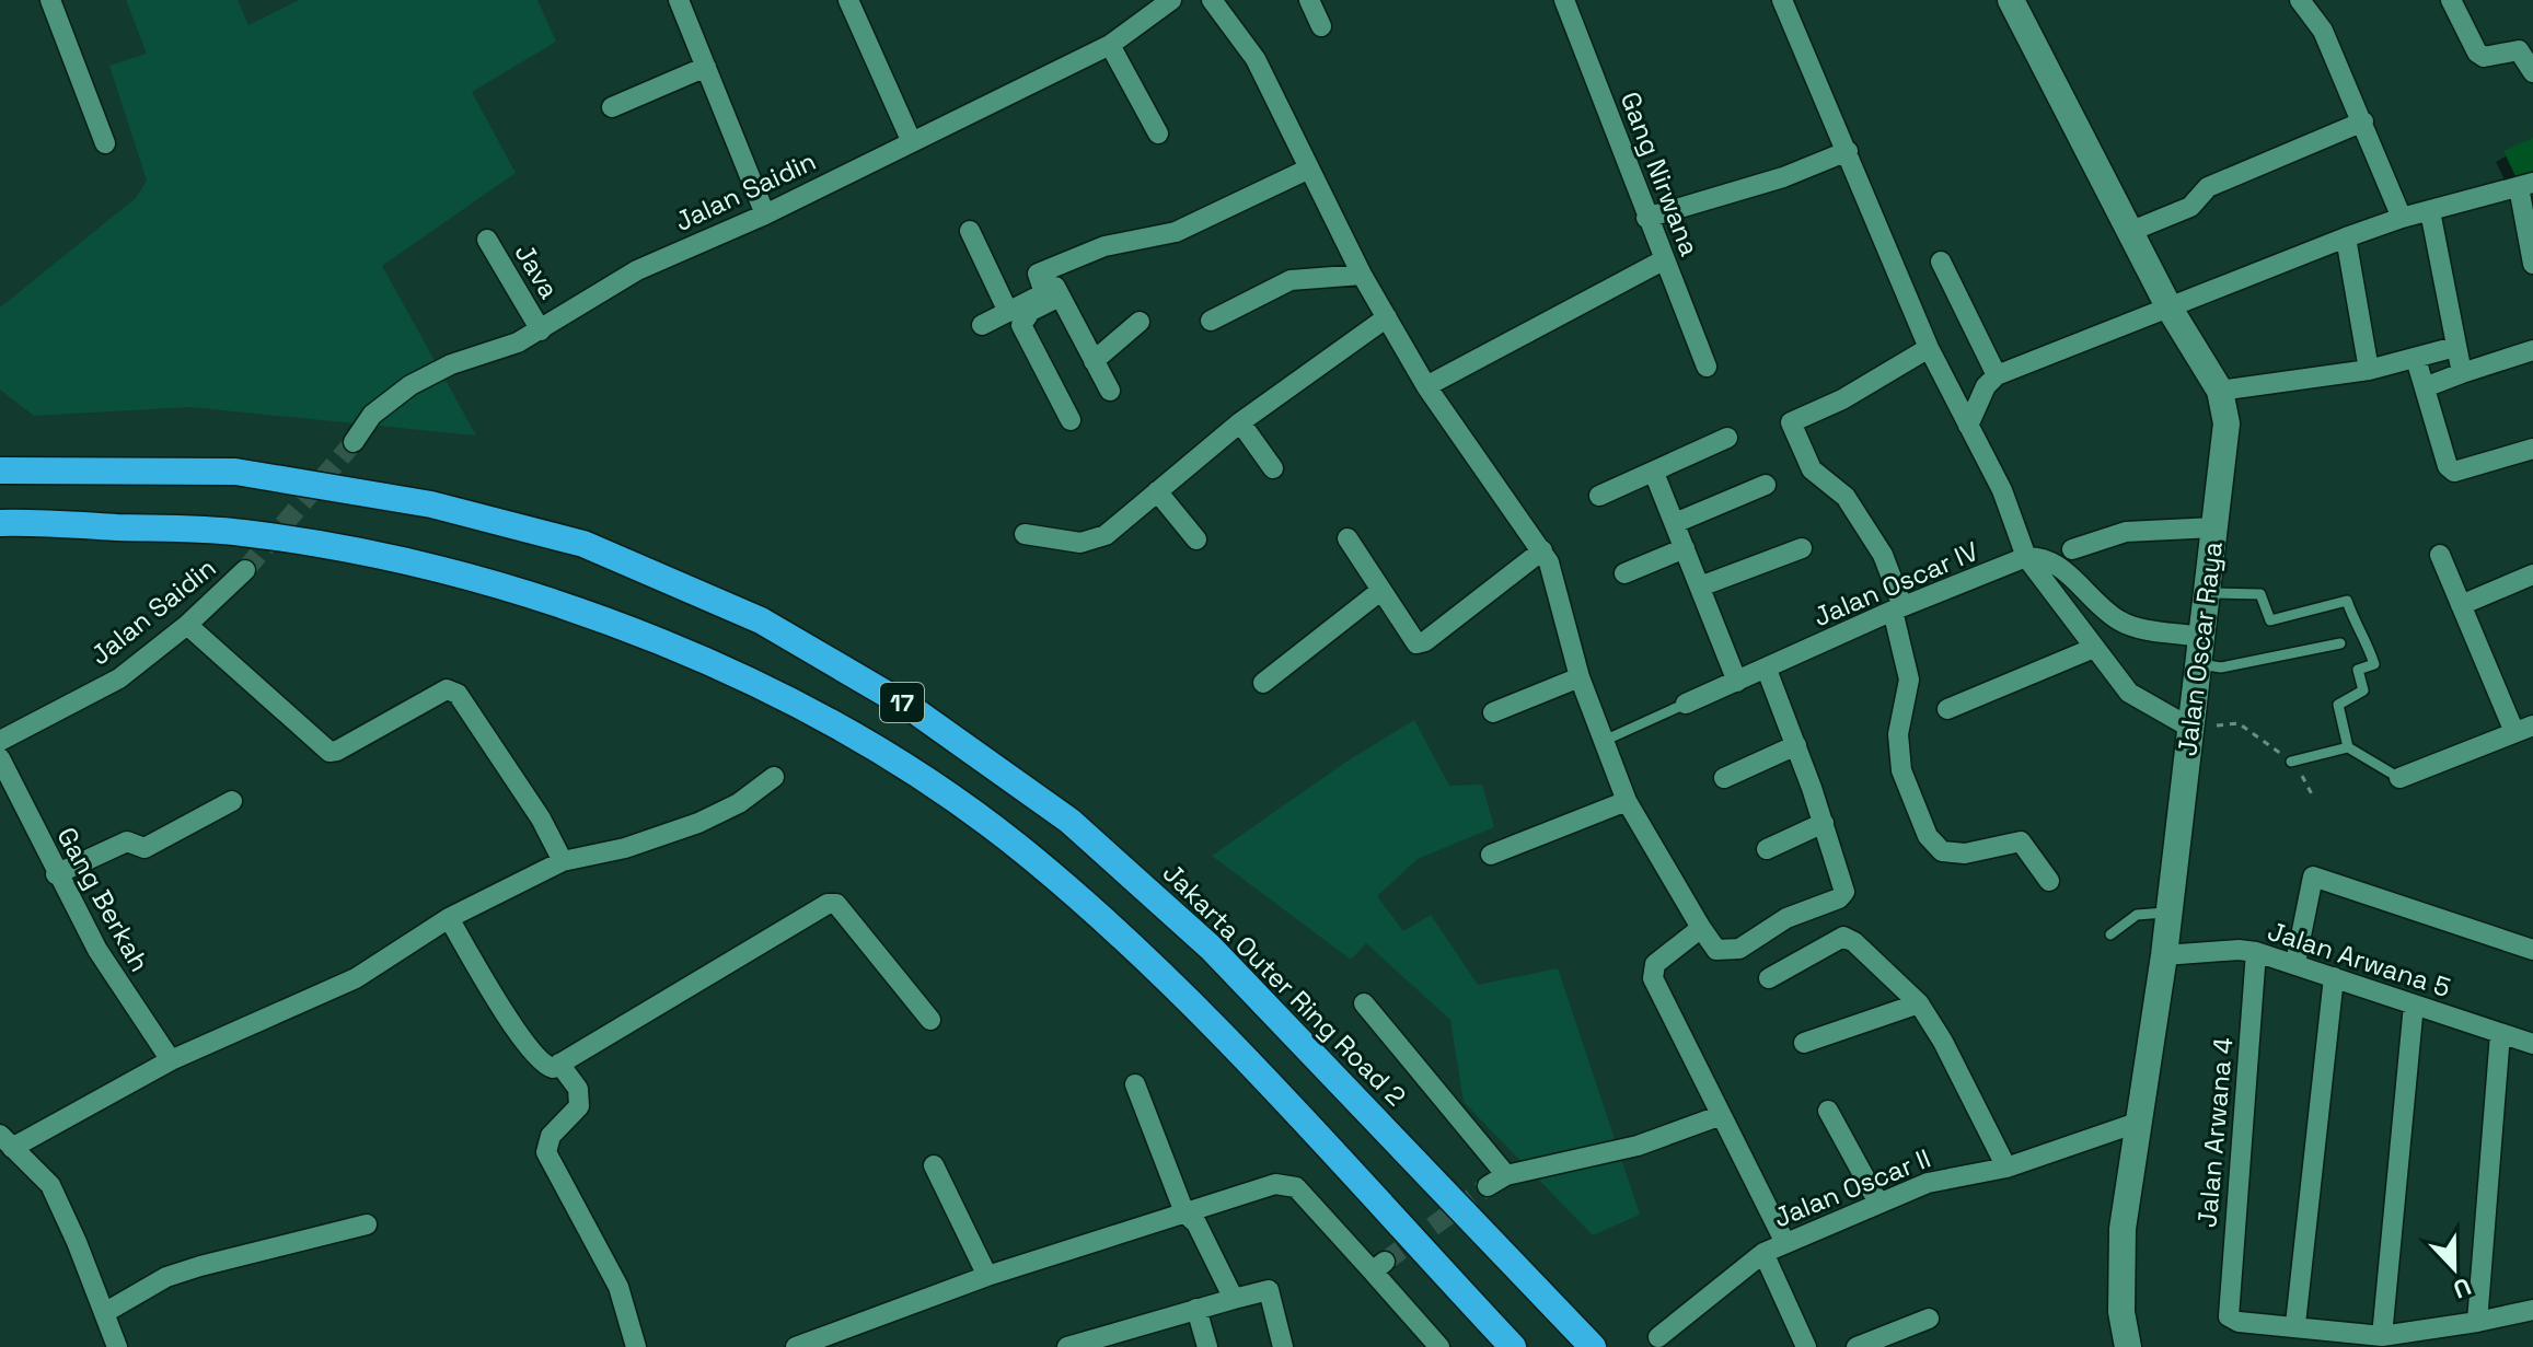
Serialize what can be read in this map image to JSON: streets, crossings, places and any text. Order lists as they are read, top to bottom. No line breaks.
{"streets":{"highway":["17","Jakarta Outer Ring Road 2"],"street":["Gang Nirwana","Jalan Saidin","Java","Jalan Oscar IV","Jalan Oscar Raya","Gang Berkah","Jalan Arwana 5","Jalan Arwana 4","Jalan Oscar II"]},"crossings":[["Jalan Saidin","Java"],["Jalan Oscar Raya","Jalan Arwana 5"],["Jalan Oscar Raya","Jalan Oscar II"],["Jalan Arwana 5","Jalan Arwana 4"]],"north":"bottom"}
